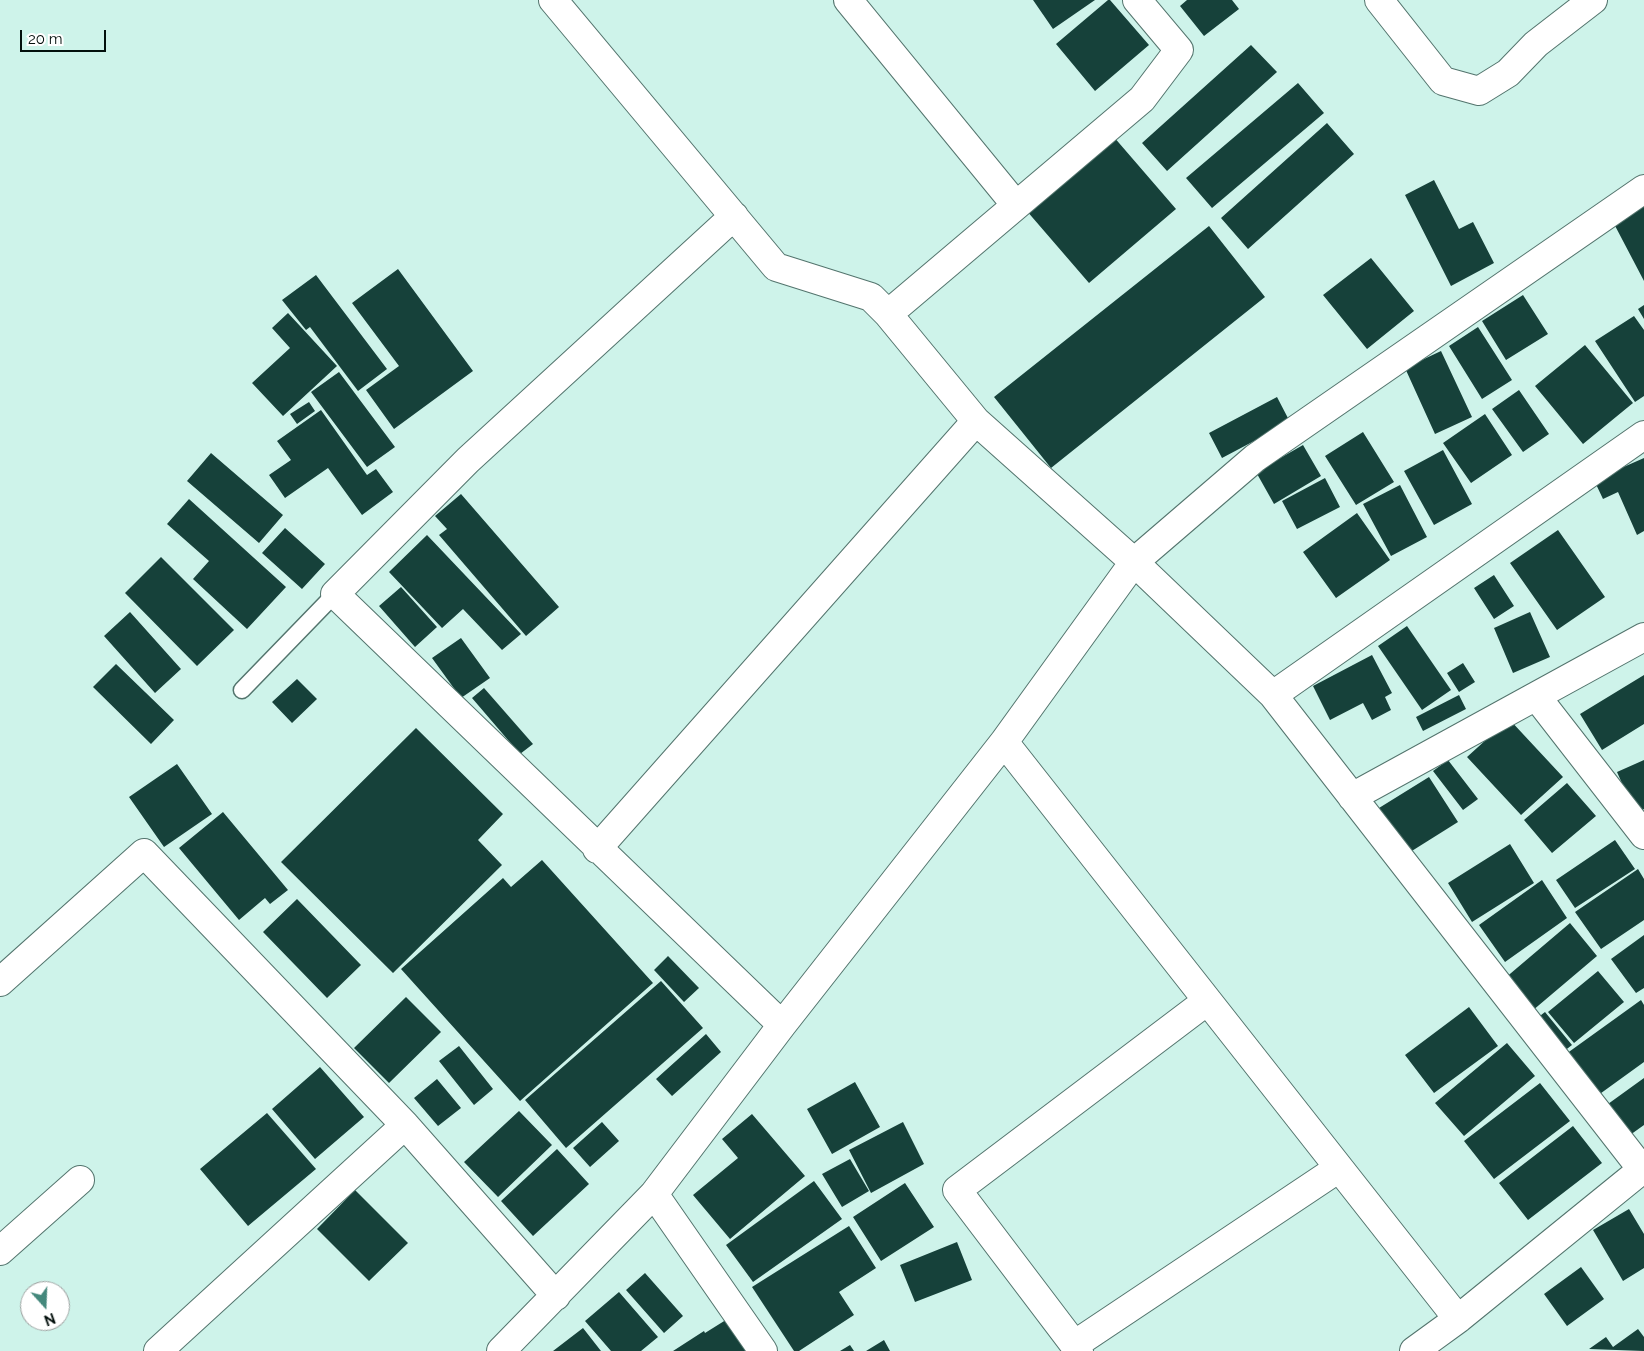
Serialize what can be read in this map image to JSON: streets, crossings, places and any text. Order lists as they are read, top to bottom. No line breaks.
{"scale_bar":"20 m","north":"bottom"}
